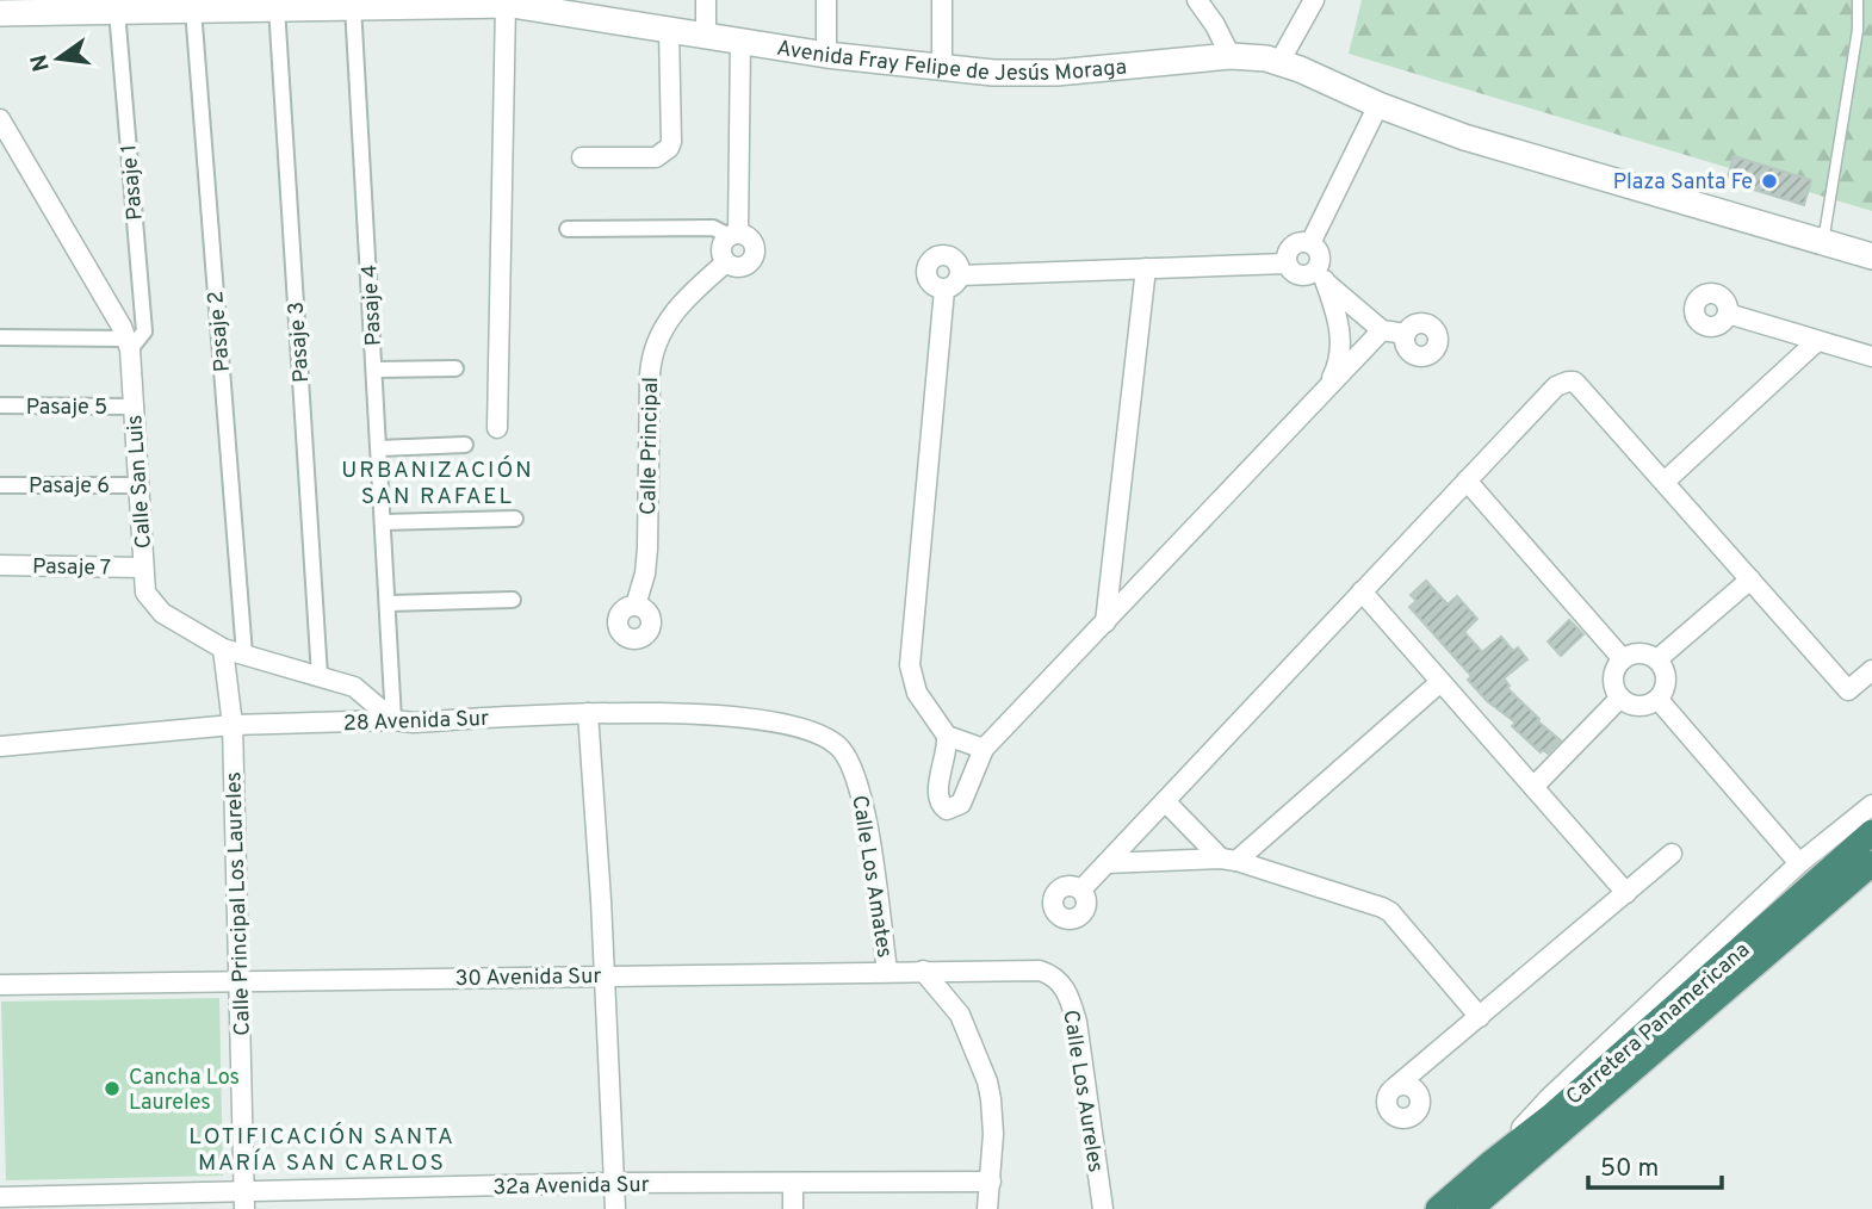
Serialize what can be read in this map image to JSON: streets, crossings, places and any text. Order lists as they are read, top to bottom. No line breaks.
{"streets":{"highway":["Carretera Panamericana"],"street":["Avenida Fray Felipe de Jesús Moraga","Pasaje 1","Pasaje 4","Pasaje 2","Pasaje 3","Pasaje 5","Calle Principal","Calle San Luis","Pasaje 6","Pasaje 7","28 Avenida Sur","Calle Los Amates","Calle Principal Los Laureles","30 Avenida Sur","Calle Los Aureles","32a Avenida Sur"]},"crossings":[["Avenida Fray Felipe de Jesús Moraga","Pasaje 1"],["Avenida Fray Felipe de Jesús Moraga","Pasaje 4"],["Avenida Fray Felipe de Jesús Moraga","Pasaje 2"],["Avenida Fray Felipe de Jesús Moraga","Pasaje 3"],["Pasaje 1","Calle San Luis"],["Pasaje 4","Calle San Luis"],["Pasaje 4","28 Avenida Sur"],["Pasaje 2","Calle San Luis"],["Pasaje 3","Calle San Luis"],["Pasaje 5","Calle San Luis"],["Calle San Luis","Pasaje 6"],["Calle San Luis","Pasaje 7"],["Calle San Luis","28 Avenida Sur"],["Calle San Luis","Calle Principal Los Laureles"],["28 Avenida Sur","Calle Los Amates"],["28 Avenida Sur","Calle Principal Los Laureles"],["Calle Los Amates","30 Avenida Sur"],["Calle Los Amates","32a Avenida Sur"],["Calle Principal Los Laureles","30 Avenida Sur"],["Calle Principal Los Laureles","32a Avenida Sur"],["30 Avenida Sur","Calle Los Aureles"]],"districts":["URBANIZACIÓN SAN RAFAEL","LOTIFICACIÓN SANTA MARÍA SAN CARLOS"],"places":["Plaza Santa Fe","Cancha Los Laureles"],"scale_bar":"50 m","north":"left"}
